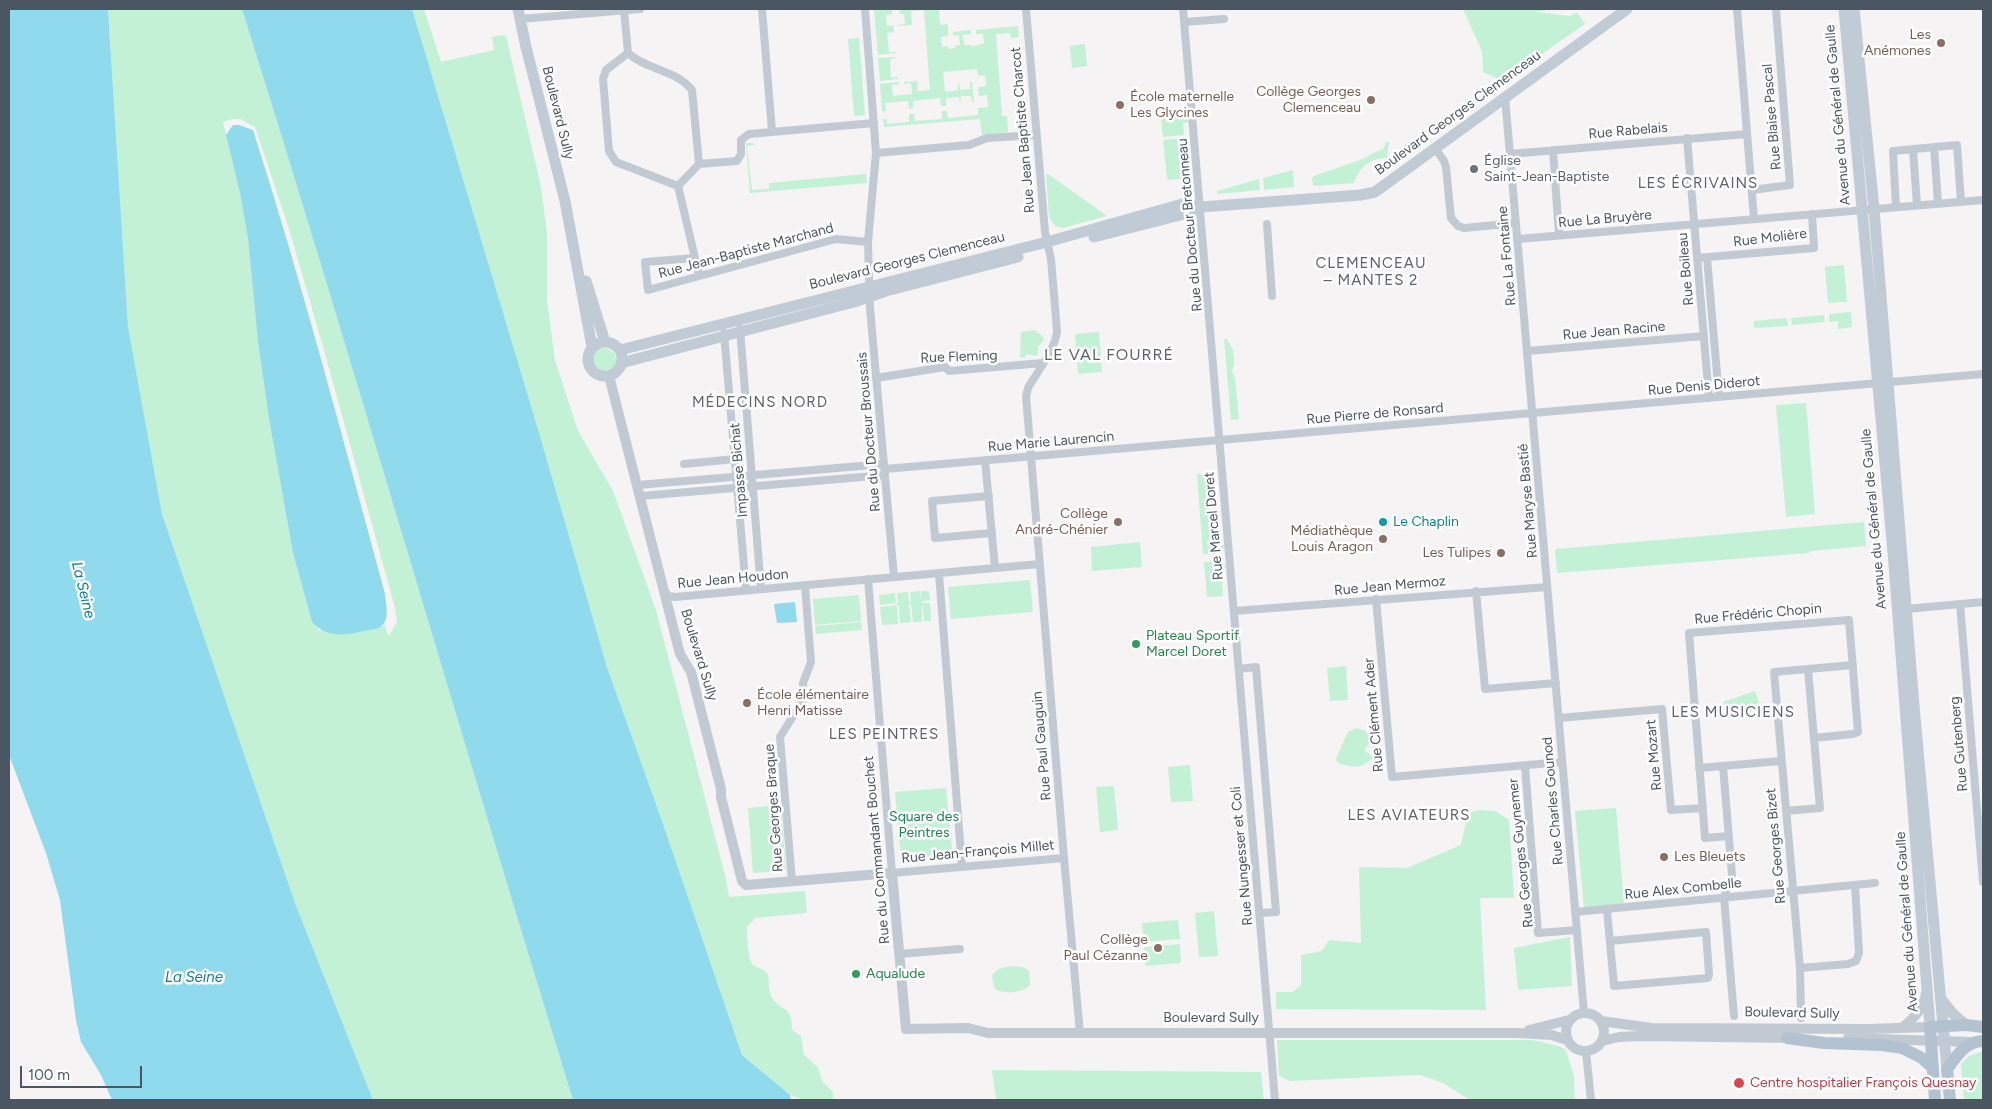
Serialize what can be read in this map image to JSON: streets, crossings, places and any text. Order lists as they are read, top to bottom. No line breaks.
{"streets":{"main road":["Boulevard Sully","Boulevard Georges Clemenceau","Avenue du Général de Gaulle"],"street":["Rue Blaise Pascal","Rue Jean Baptiste Charcot","Rue Rabelais","Rue La Bruyère","Rue du Docteur Bretonneau","Rue Molière","Rue Jean-Baptiste Marchand","Rue La Fontaine","Rue Boileau","Rue Jean Racine","Rue Fleming","Rue Denis Diderot","Rue Pierre de Ronsard","Rue du Docteur Broussais","Rue Marie Laurencin","Impasse Bichat","Rue Maryse Bastié","Rue Marcel Doret","Rue Jean Houdon","Rue Jean Mermoz","Rue Frédéric Chopin","Rue Clément Ader","Rue Gutenberg","Rue Paul Gauguin","Rue Mozart","Rue Charles Gounod","Rue Georges Braque","Rue Georges Bizet","Rue du Commandant Bouchet","Rue Jean-François Millet","Rue Georges Guynemer","Rue Nungesser et Coli","Rue Alex Combelle"]},"crossings":[["Boulevard Sully","Boulevard Georges Clemenceau"],["Boulevard Sully","Avenue du Général de Gaulle"],["Boulevard Sully","Rue Jean Houdon"],["Boulevard Sully","Rue Paul Gauguin"],["Boulevard Sully","Rue Charles Gounod"],["Boulevard Sully","Rue du Commandant Bouchet"],["Boulevard Sully","Rue Jean-François Millet"],["Boulevard Sully","Rue Nungesser et Coli"],["Boulevard Georges Clemenceau","Rue Jean Baptiste Charcot"],["Boulevard Georges Clemenceau","Rue du Docteur Bretonneau"],["Boulevard Georges Clemenceau","Rue La Fontaine"],["Boulevard Georges Clemenceau","Rue du Docteur Broussais"],["Boulevard Georges Clemenceau","Impasse Bichat"],["Avenue du Général de Gaulle","Rue Molière"],["Avenue du Général de Gaulle","Rue Denis Diderot"],["Rue Jean Baptiste Charcot","Rue Fleming"],["Rue Jean Baptiste Charcot","Rue Paul Gauguin"],["Rue Rabelais","Rue La Fontaine"],["Rue Rabelais","Rue Boileau"],["Rue La Bruyère","Rue Molière"],["Rue La Bruyère","Rue La Fontaine"],["Rue La Bruyère","Rue Boileau"],["Rue du Docteur Bretonneau","Rue Pierre de Ronsard"],["Rue du Docteur Bretonneau","Rue Marie Laurencin"],["Rue du Docteur Bretonneau","Rue Marcel Doret"],["Rue Molière","Rue Boileau"],["Rue La Fontaine","Rue Jean Racine"],["Rue La Fontaine","Rue Denis Diderot"],["Rue La Fontaine","Rue Pierre de Ronsard"],["Rue La Fontaine","Rue Maryse Bastié"],["Rue Boileau","Rue Jean Racine"],["Rue Boileau","Rue Denis Diderot"],["Rue Fleming","Rue du Docteur Broussais"],["Rue Fleming","Rue Paul Gauguin"],["Rue Denis Diderot","Rue Pierre de Ronsard"],["Rue Denis Diderot","Rue Maryse Bastié"],["Rue Pierre de Ronsard","Rue Marie Laurencin"],["Rue Pierre de Ronsard","Rue Maryse Bastié"],["Rue Pierre de Ronsard","Rue Marcel Doret"],["Rue du Docteur Broussais","Rue Marie Laurencin"],["Rue Marie Laurencin","Rue Marcel Doret"],["Rue Marie Laurencin","Rue Paul Gauguin"],["Impasse Bichat","Rue Jean Houdon"],["Rue Maryse Bastié","Rue Jean Mermoz"],["Rue Maryse Bastié","Rue Charles Gounod"],["Rue Marcel Doret","Rue Jean Mermoz"],["Rue Marcel Doret","Rue Nungesser et Coli"],["Rue Jean Houdon","Rue Georges Braque"],["Rue Jean Mermoz","Rue Clément Ader"],["Rue Jean Mermoz","Rue Charles Gounod"],["Rue Jean Mermoz","Rue Nungesser et Coli"],["Rue Frédéric Chopin","Rue Mozart"],["Rue Clément Ader","Rue Charles Gounod"],["Rue Clément Ader","Rue Georges Guynemer"],["Rue Paul Gauguin","Rue Jean-François Millet"],["Rue Mozart","Rue Charles Gounod"],["Rue Charles Gounod","Rue Georges Guynemer"],["Rue Charles Gounod","Rue Alex Combelle"],["Rue Georges Braque","Rue Jean-François Millet"],["Rue Georges Bizet","Rue Alex Combelle"],["Rue du Commandant Bouchet","Rue Jean-François Millet"]],"districts":["LES ÉCRIVAINS","CLEMENCEAU – MANTES 2","LE VAL FOURRÉ","MÉDECINS NORD","LES MUSICIENS","LES PEINTRES","LES AVIATEURS"],"water":["La Seine"],"parks":["Square des Peintres"],"places":["Les Anémones","Collège Georges Clemenceau","École maternelle Les Glycines","Église Saint-Jean-Baptiste","Collège André-Chénier","Le Chaplin","Médiathèque Louis Aragon","Les Tulipes","Plateau Sportif Marcel Doret","École élémentaire Henri Matisse","Les Bleuets","Collège Paul Cézanne","Aqualude","Centre hospitalier François Quesnay"],"scale_bar":"100 m"}
